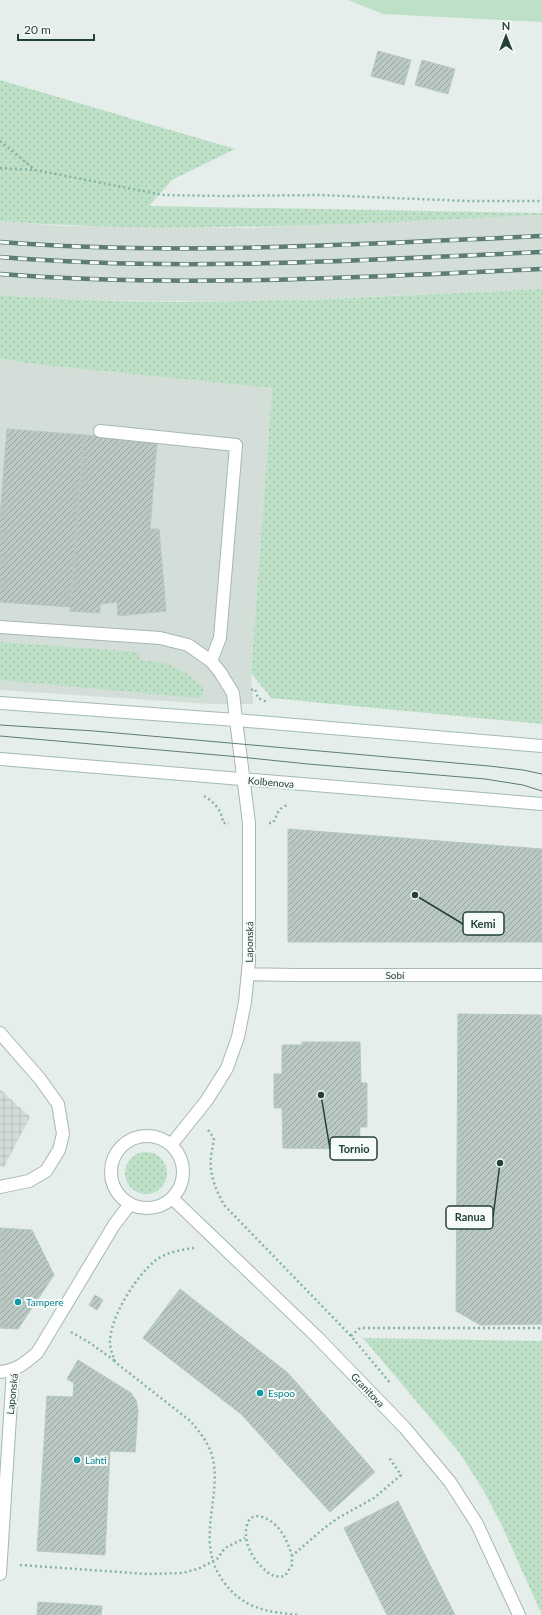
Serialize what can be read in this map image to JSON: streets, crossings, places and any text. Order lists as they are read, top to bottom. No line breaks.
{"streets":{"street":["Kolbenova","Laponská","Sobí","Granitova"]},"crossings":[["Kolbenova","Laponská"],["Laponská","Sobí"],["Laponská","Granitova"]],"places":["Kemi","Tornio","Ranua","Tampere","Espoo","Lahti"],"scale_bar":"20 m","north":"top"}
